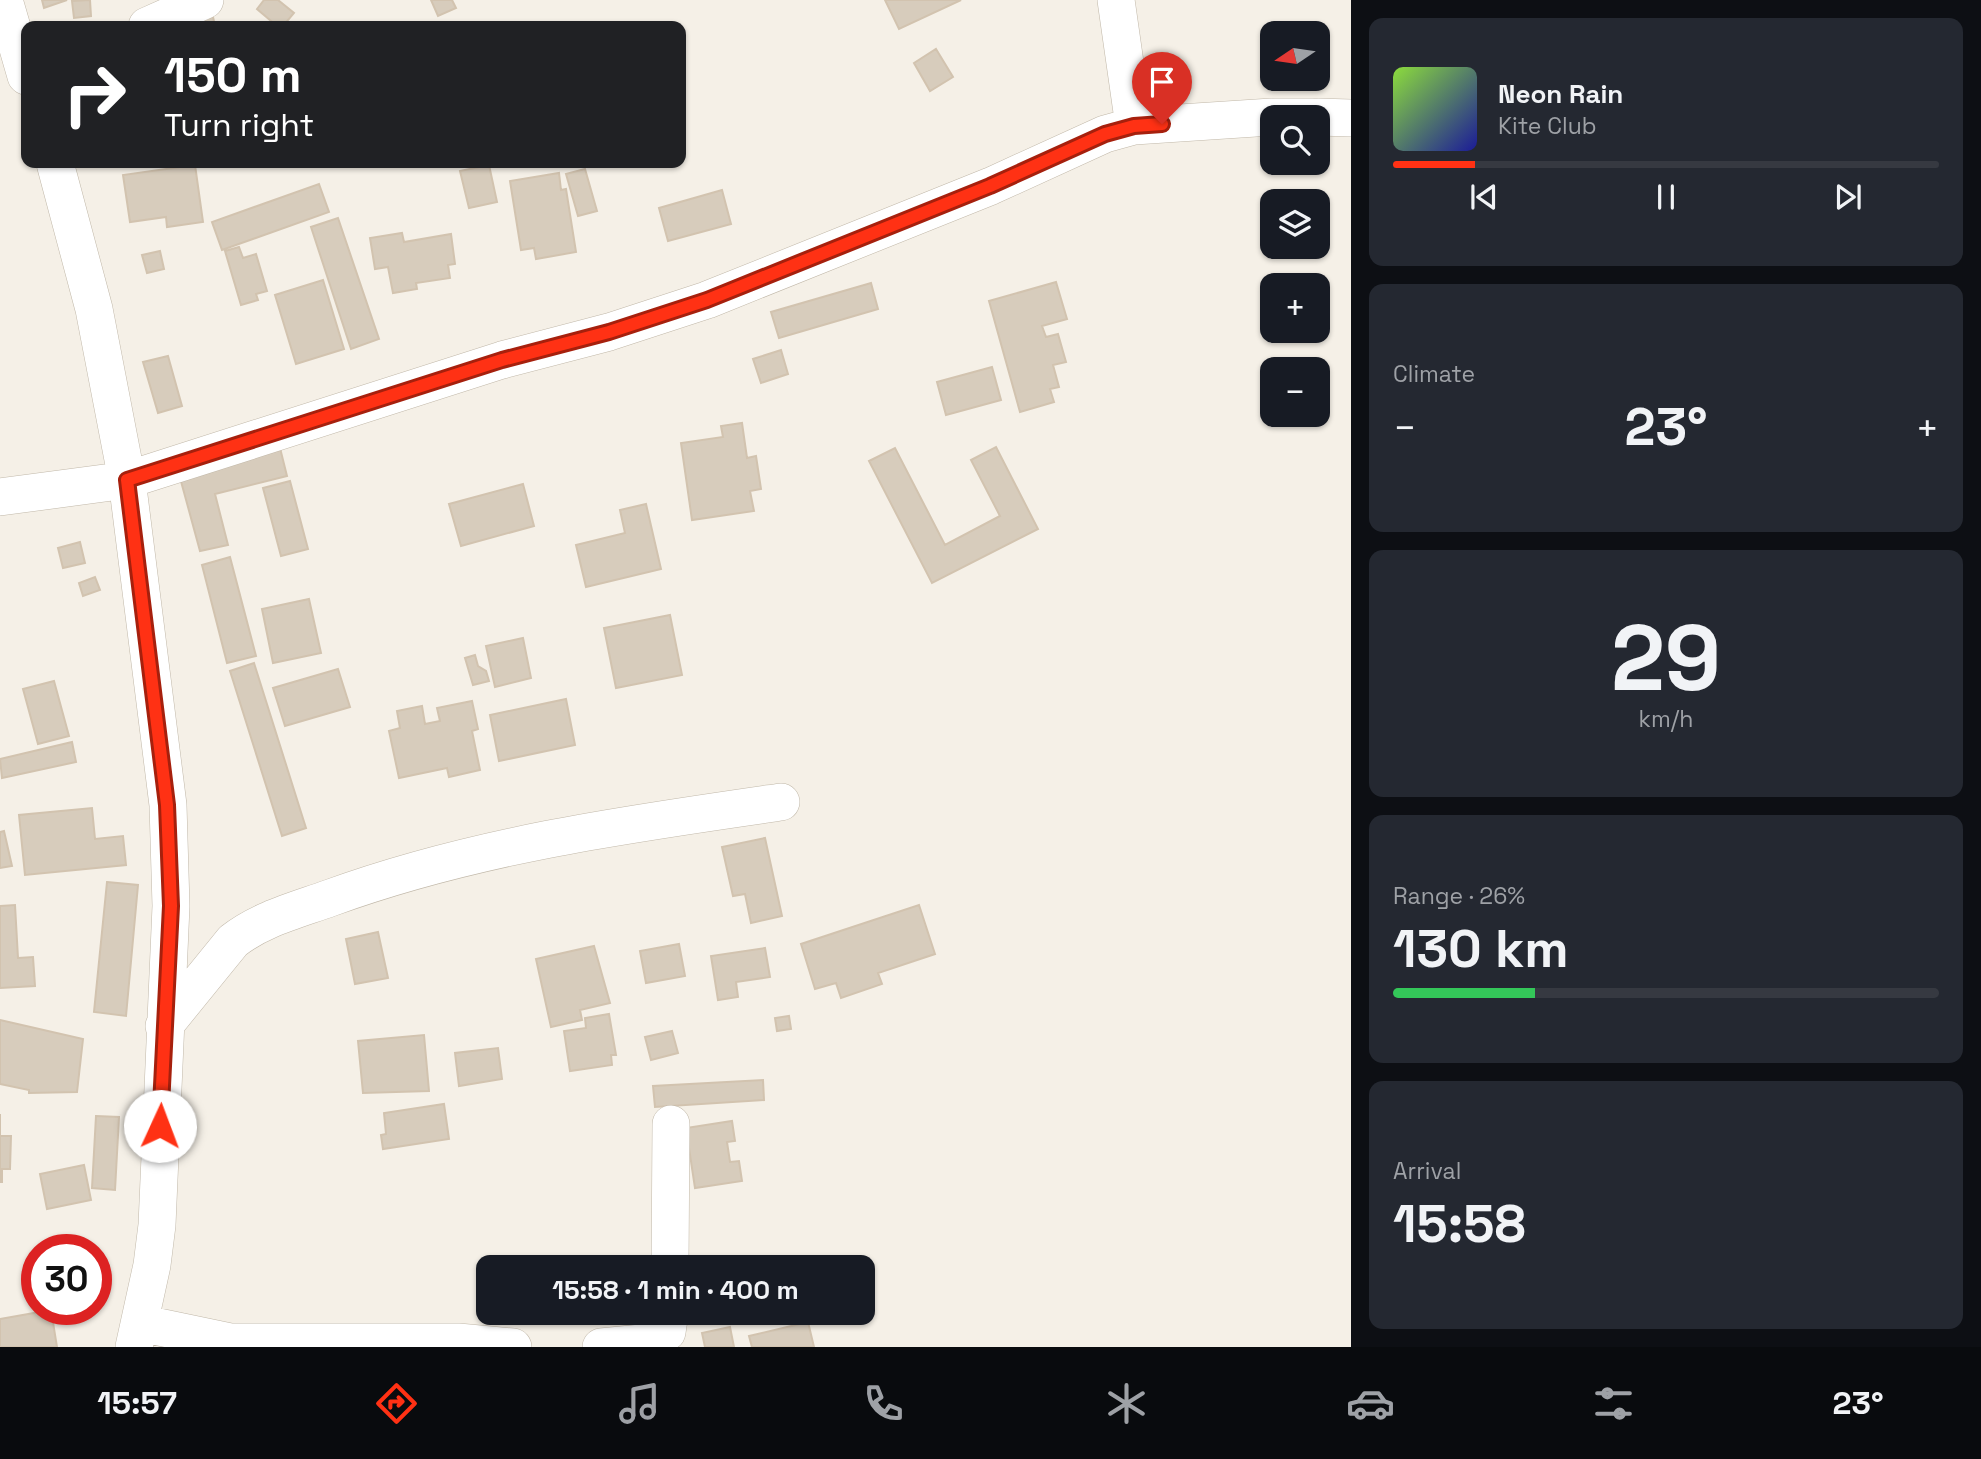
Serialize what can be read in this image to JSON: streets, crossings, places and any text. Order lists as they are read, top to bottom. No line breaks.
{"north":"left","page":{"map_buttons":["+","−"],"turn":["150 m","Turn right"],"song":["Neon Rain","Kite Club"],"tile":["Climate",["29","km/h"],["Range · 26%","130 km"],["Arrival","15:58"]],"heat":["−","23°","+"],"limit":"30","trip":"15:58 · 1 min · 400 m","tabs":["15:57","23°"]}}
